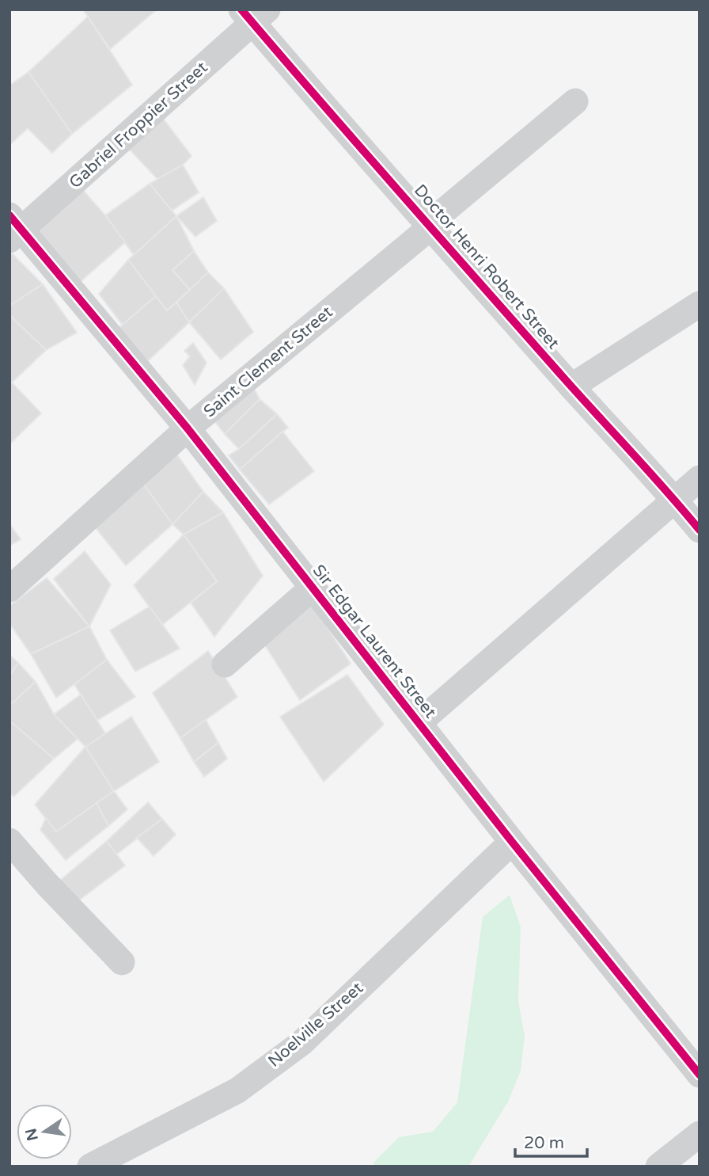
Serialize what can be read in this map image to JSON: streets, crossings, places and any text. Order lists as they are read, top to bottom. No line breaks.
{"streets":{"street":["Gabriel Froppier Street","Doctor Henri Robert Street","Saint Clement Street","Sir Edgar Laurent Street","Noelville Street"]},"crossings":[["Gabriel Froppier Street","Doctor Henri Robert Street"],["Gabriel Froppier Street","Sir Edgar Laurent Street"],["Doctor Henri Robert Street","Saint Clement Street"],["Saint Clement Street","Sir Edgar Laurent Street"],["Sir Edgar Laurent Street","Noelville Street"]],"scale_bar":"20 m","north":"left"}
